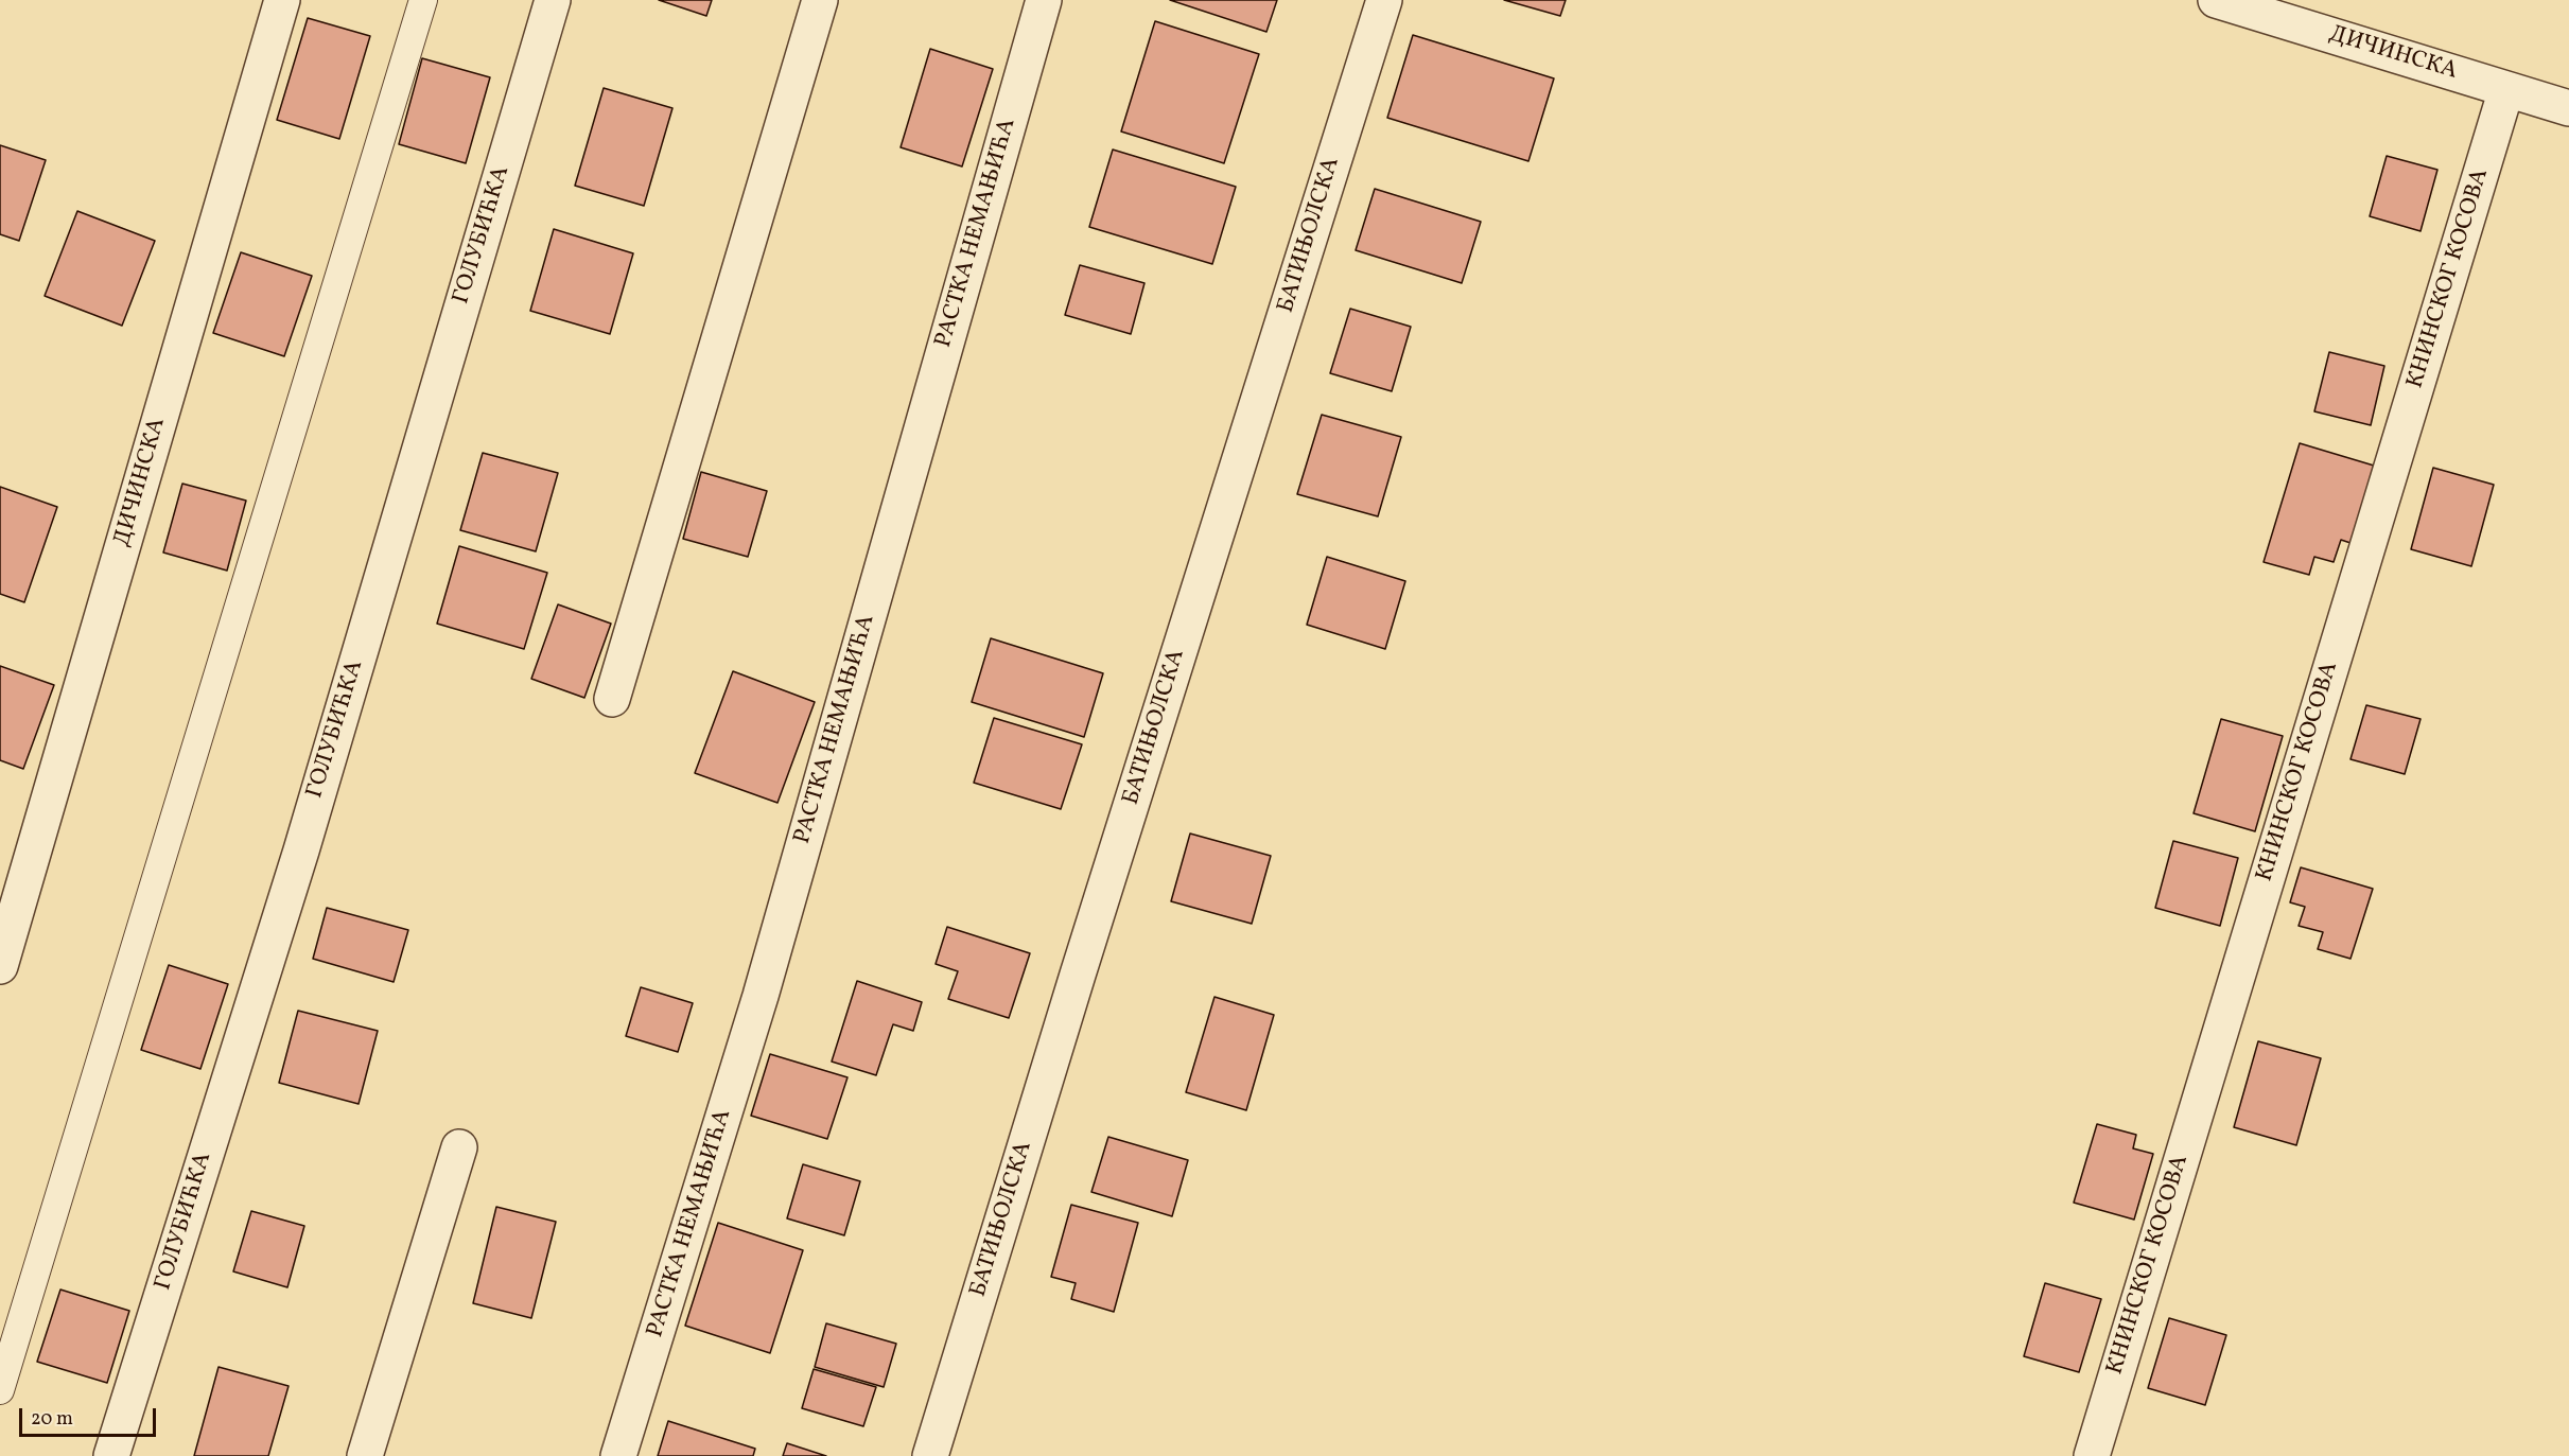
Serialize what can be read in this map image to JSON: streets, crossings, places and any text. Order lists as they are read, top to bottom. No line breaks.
{"streets":{"street":["ДИЧИНСКА","РАСТКА НЕМАЊИЋА","ГОЛУБИЋКА","БАТИЊОЛСКА","КНИНСКОГ КОСОВА"]},"crossings":[["ДИЧИНСКА","КНИНСКОГ КОСОВА"]],"scale_bar":"20 m"}
